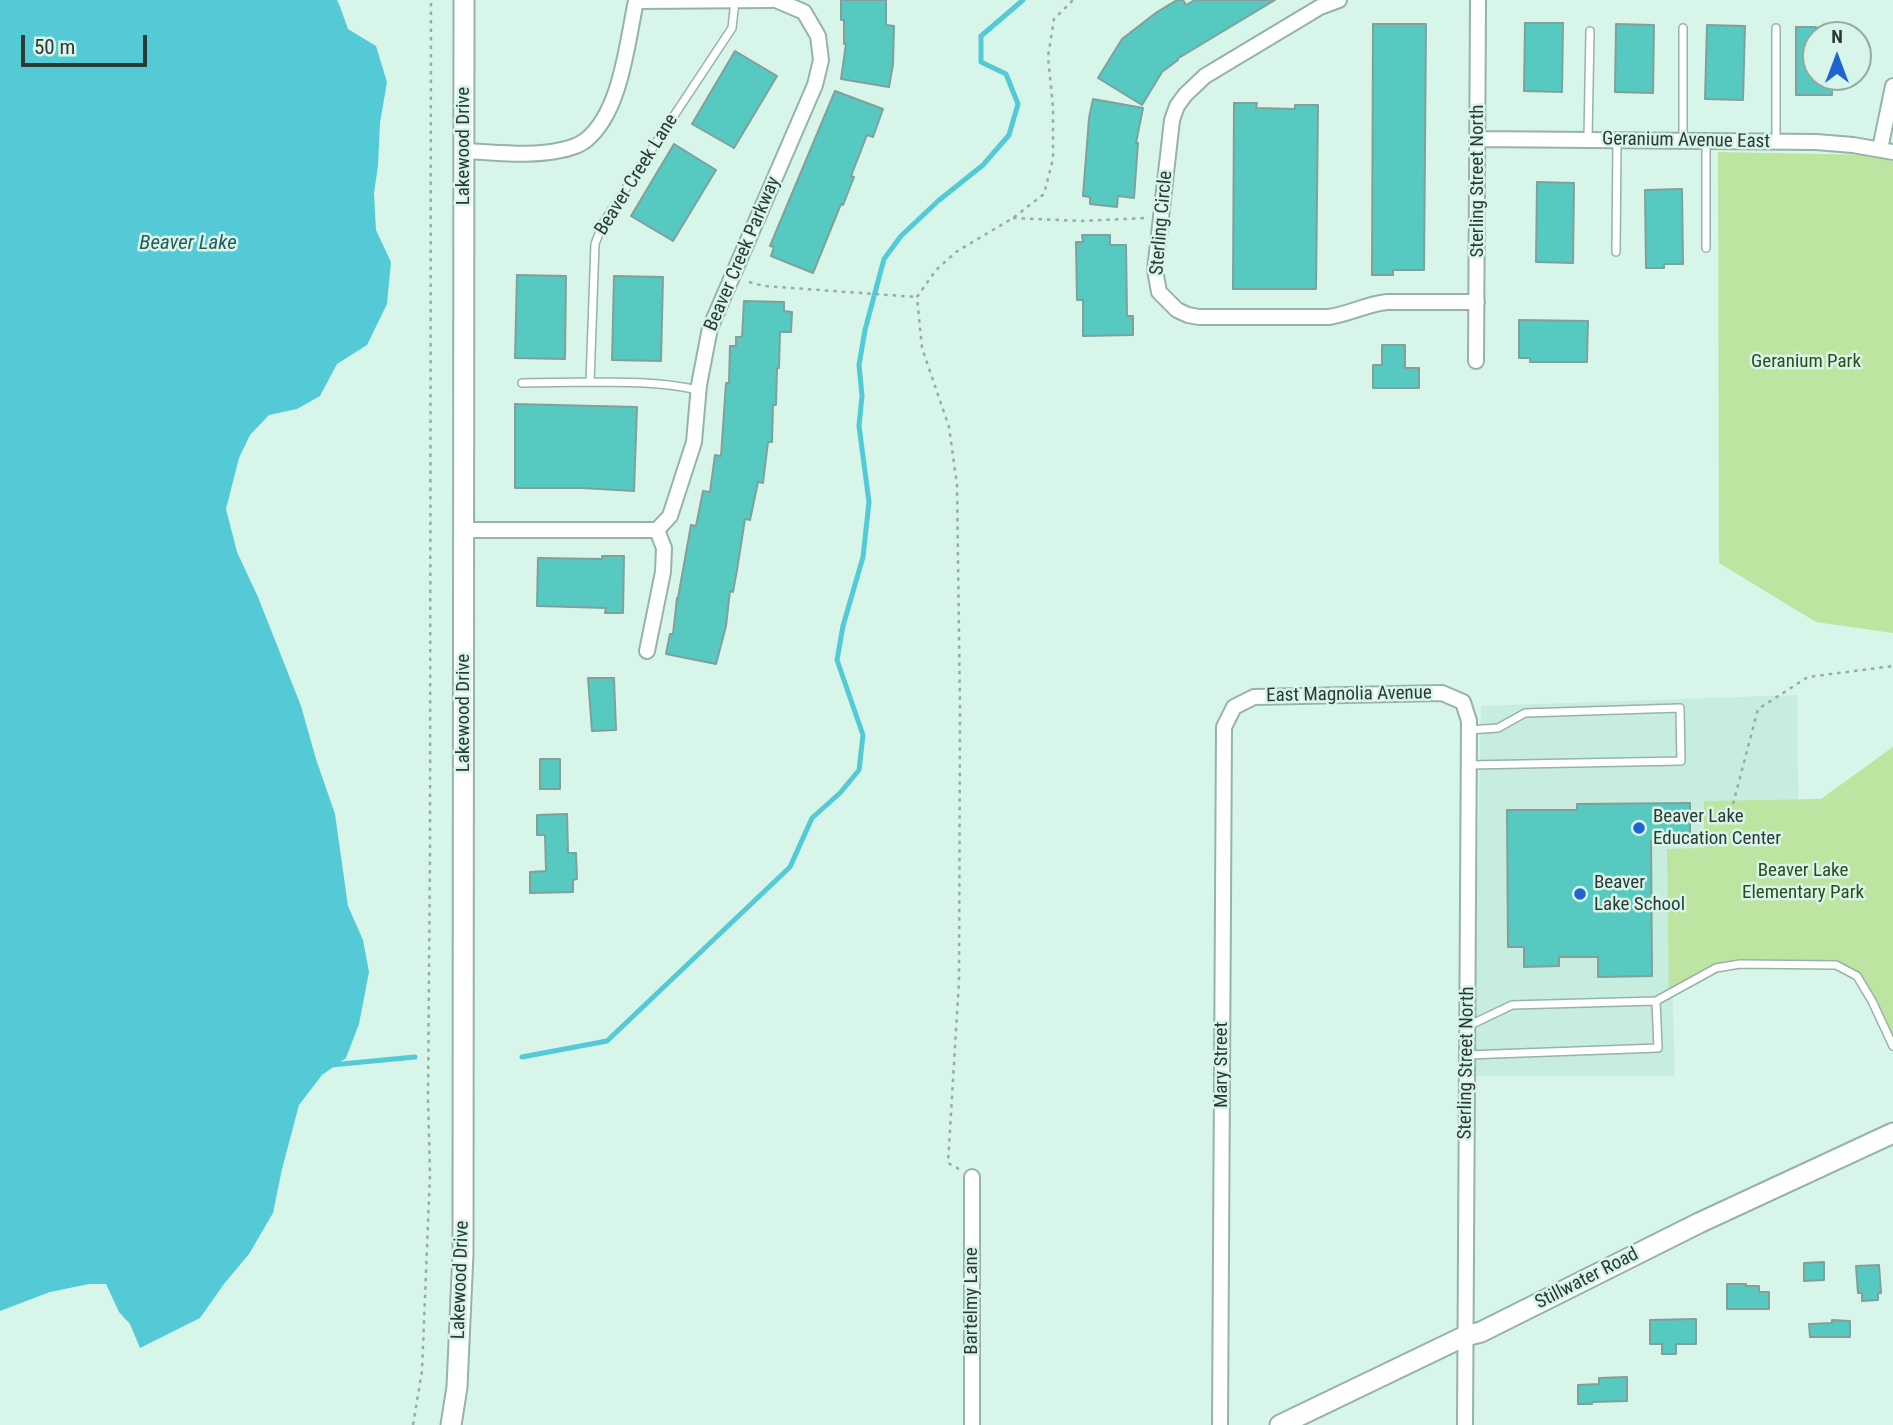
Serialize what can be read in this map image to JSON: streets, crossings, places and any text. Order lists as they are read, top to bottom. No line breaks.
{"streets":{"street":["Geranium Avenue East","Lakewood Drive","Sterling Street North","Sterling Circle","Beaver Creek Parkway","East Magnolia Avenue","Mary Street","Stillwater Road","Bartelmy Lane"],"lane":["Beaver Creek Lane"]},"crossings":[["Geranium Avenue East","Sterling Street North"],["Lakewood Drive","Beaver Creek Parkway"],["Beaver Creek Lane","Beaver Creek Parkway"],["Sterling Street North","Sterling Circle"],["Sterling Street North","East Magnolia Avenue"],["Sterling Street North","Stillwater Road"],["East Magnolia Avenue","Mary Street"]],"water":["Beaver Lake"],"parks":["Geranium Park","Beaver Lake Elementary Park"],"places":["Beaver Lake Education Center","Beaver Lake School"],"scale_bar":"50 m","north":"top"}
